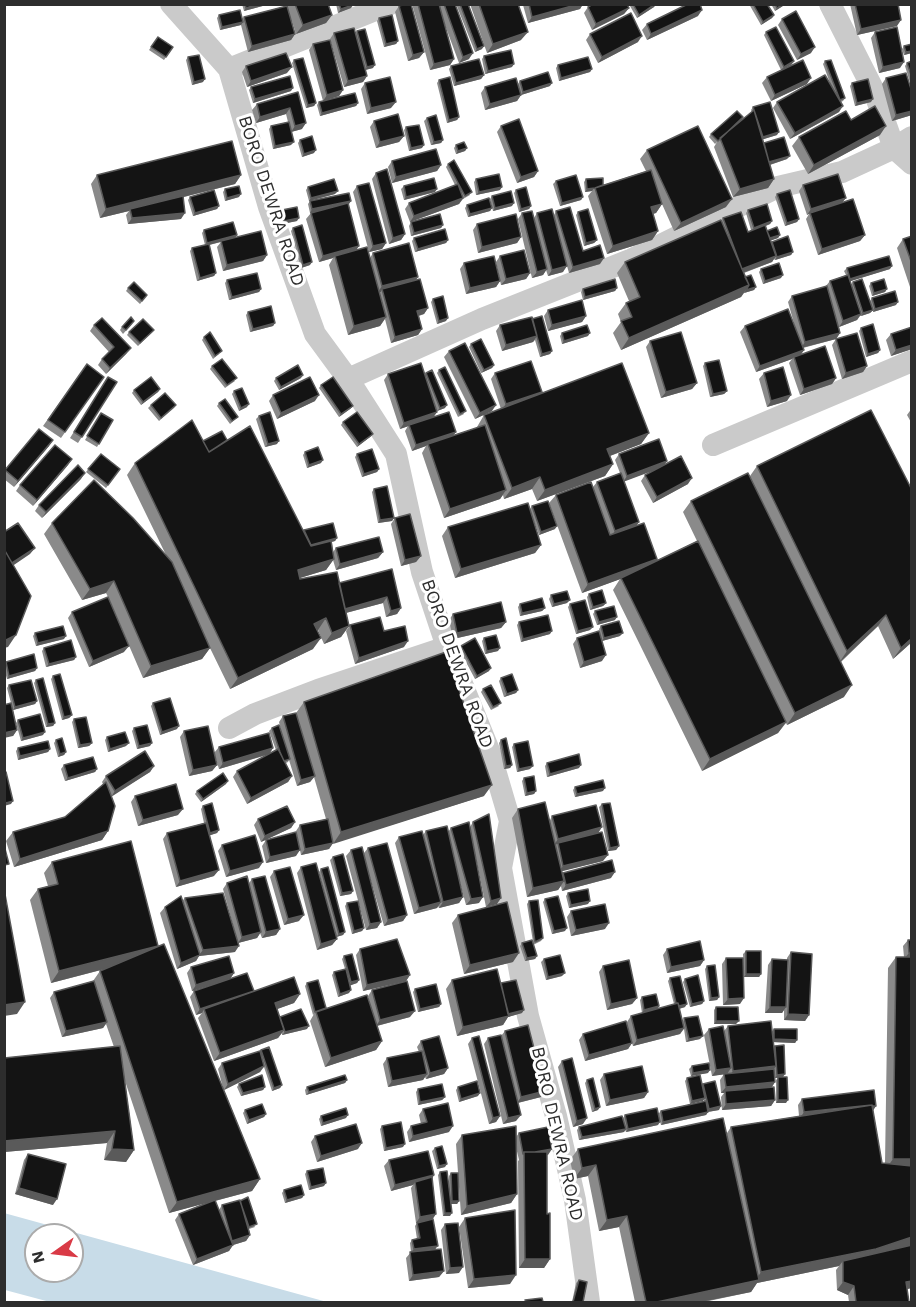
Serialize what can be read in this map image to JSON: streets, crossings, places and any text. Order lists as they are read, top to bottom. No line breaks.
{"streets":{"street":["BORO DEWRA ROAD"]},"north":"left"}
